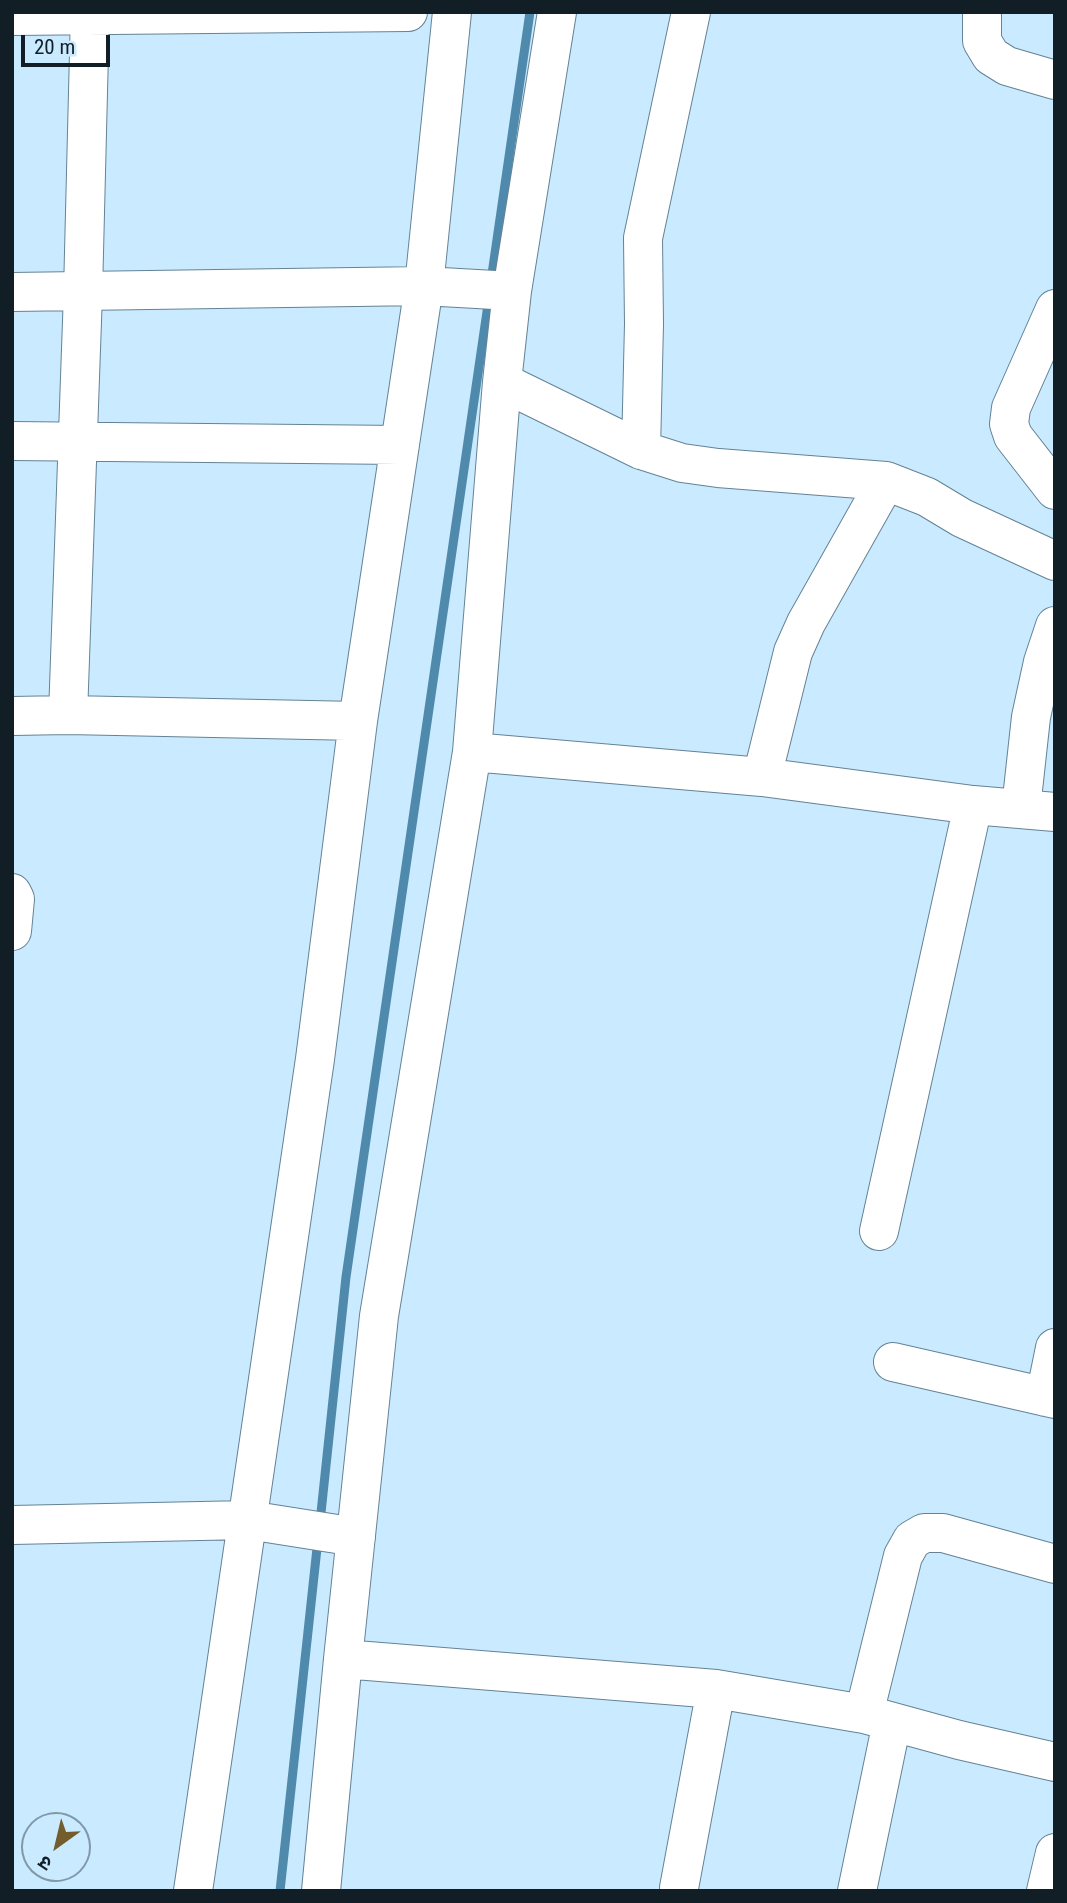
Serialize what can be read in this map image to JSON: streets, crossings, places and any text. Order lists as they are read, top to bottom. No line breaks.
{"scale_bar":"20 m","north":"bottom left"}
